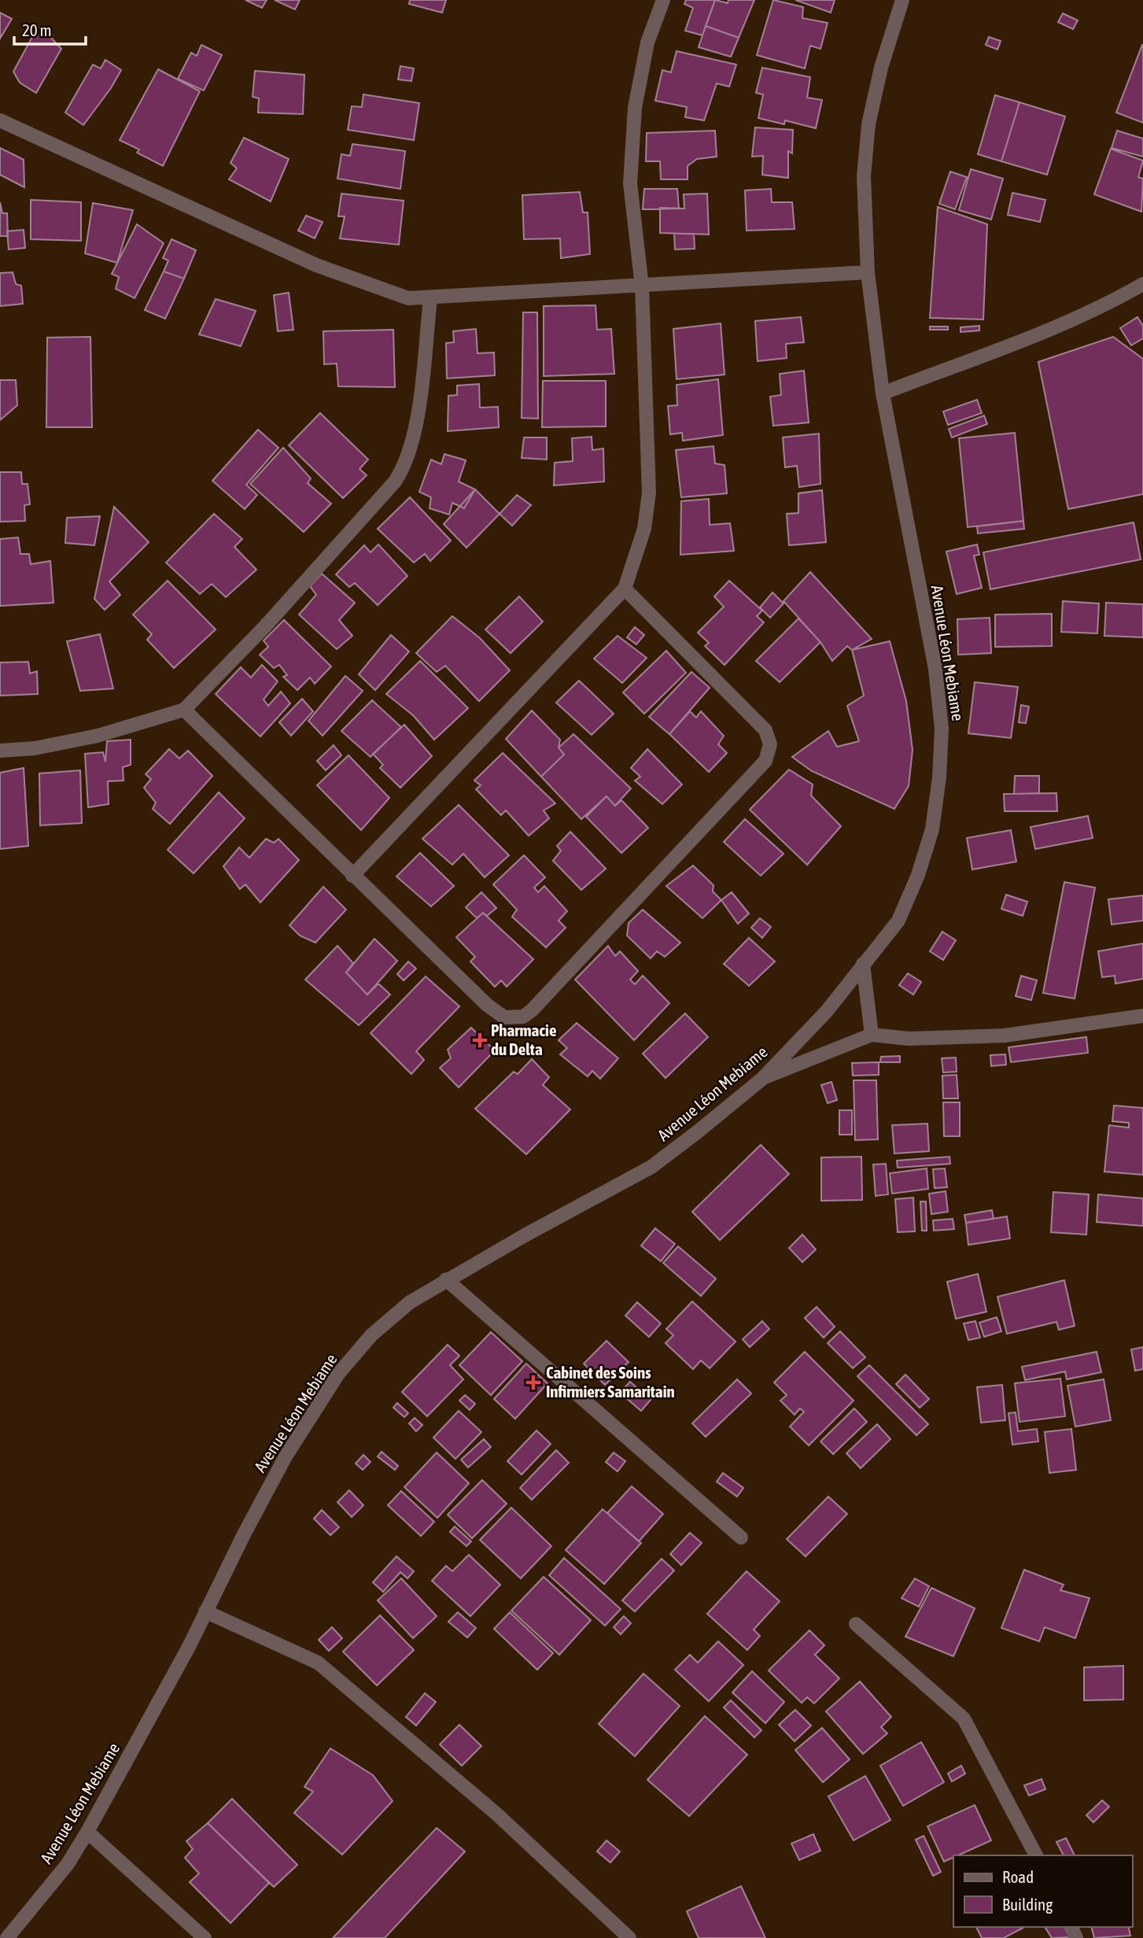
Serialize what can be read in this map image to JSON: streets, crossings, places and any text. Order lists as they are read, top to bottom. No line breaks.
{"streets":{"street":["Avenue Léon Mebiame"]},"places":{"health":["Pharmacie du Delta","Cabinet des Soins Infirmiers Samaritain"]},"legend":["Road","Building"],"scale_bar":"20 m"}
